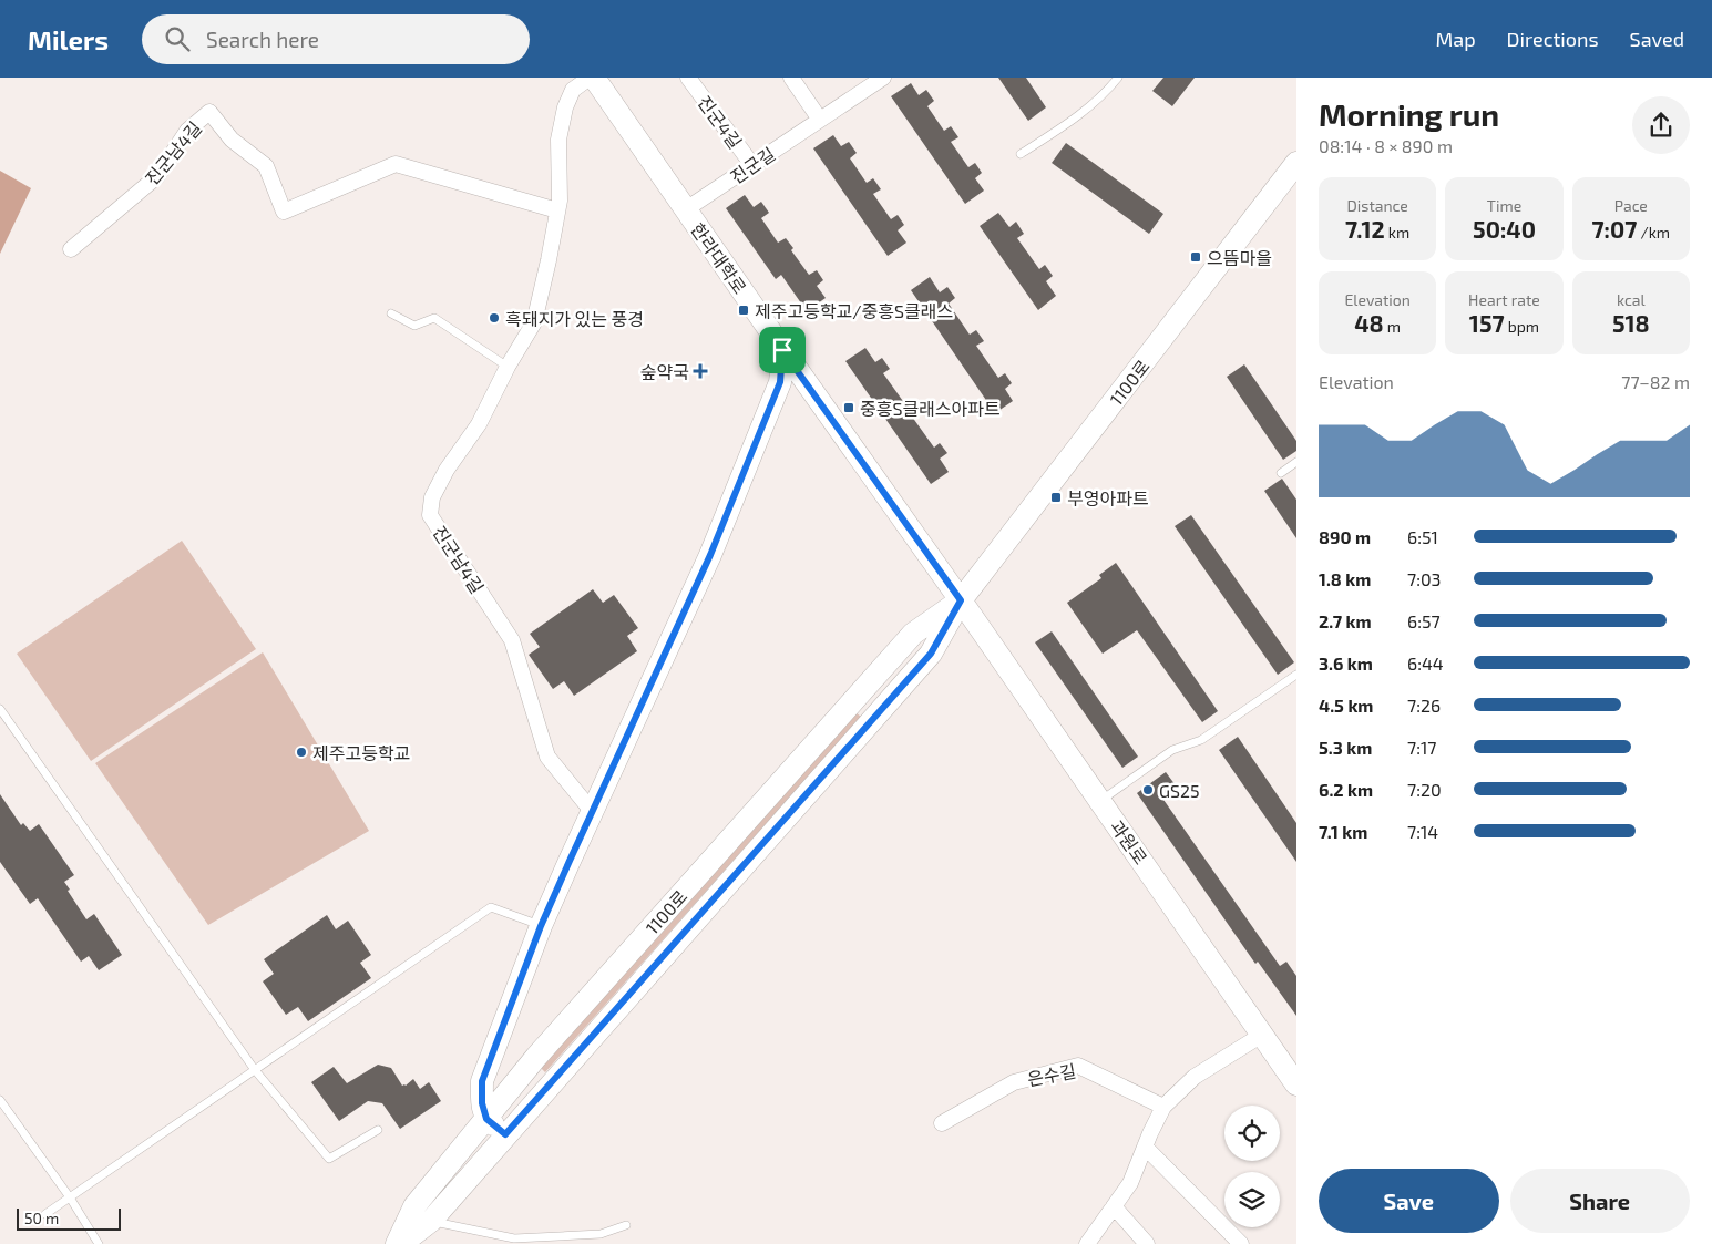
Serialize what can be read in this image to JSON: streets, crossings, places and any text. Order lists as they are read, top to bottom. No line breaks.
{"streets":{"main road":["한라대학로","1100로","과원로"],"street":["진군4길","진군남4길","진군길","은수길"]},"crossings":[["진군4길","진군길"],["진군남4길","한라대학로"],["진군길","한라대학로"],["한라대학로","1100로"],["한라대학로","과원로"],["1100로","과원로"]],"places":{"transit":["으뜸마을","제주고등학교/중흥S클래스","중흥S클래스아파트","부영아파트"],"other":["흑돼지가 있는 풍경","제주고등학교","GS25"],"health":["숲약국"]},"scale_bar":"50 m","page":{"header":"Milers","search":"Search here","nav":["Map","Directions","Saved"],"heading":["Morning run","08:14 · 8 × 890 m"],"stats":[["Distance","7.12 km"],["Time","50:40"],["Pace","7:07 /km"],["Elevation","48 m"],["Heart rate","157 bpm"],["kcal","518"]],"chart":["Elevation","77–82 m"],"list":[{"name":"890 m","note":"6:51"},{"name":"1.8 km","note":"7:03"},{"name":"2.7 km","note":"6:57"},{"name":"3.6 km","note":"6:44"},{"name":"4.5 km","note":"7:26"},{"name":"5.3 km","note":"7:17"},{"name":"6.2 km","note":"7:20"},{"name":"7.1 km","note":"7:14"}],"buttons":["Save","Share"],"scale":"50 m"}}
